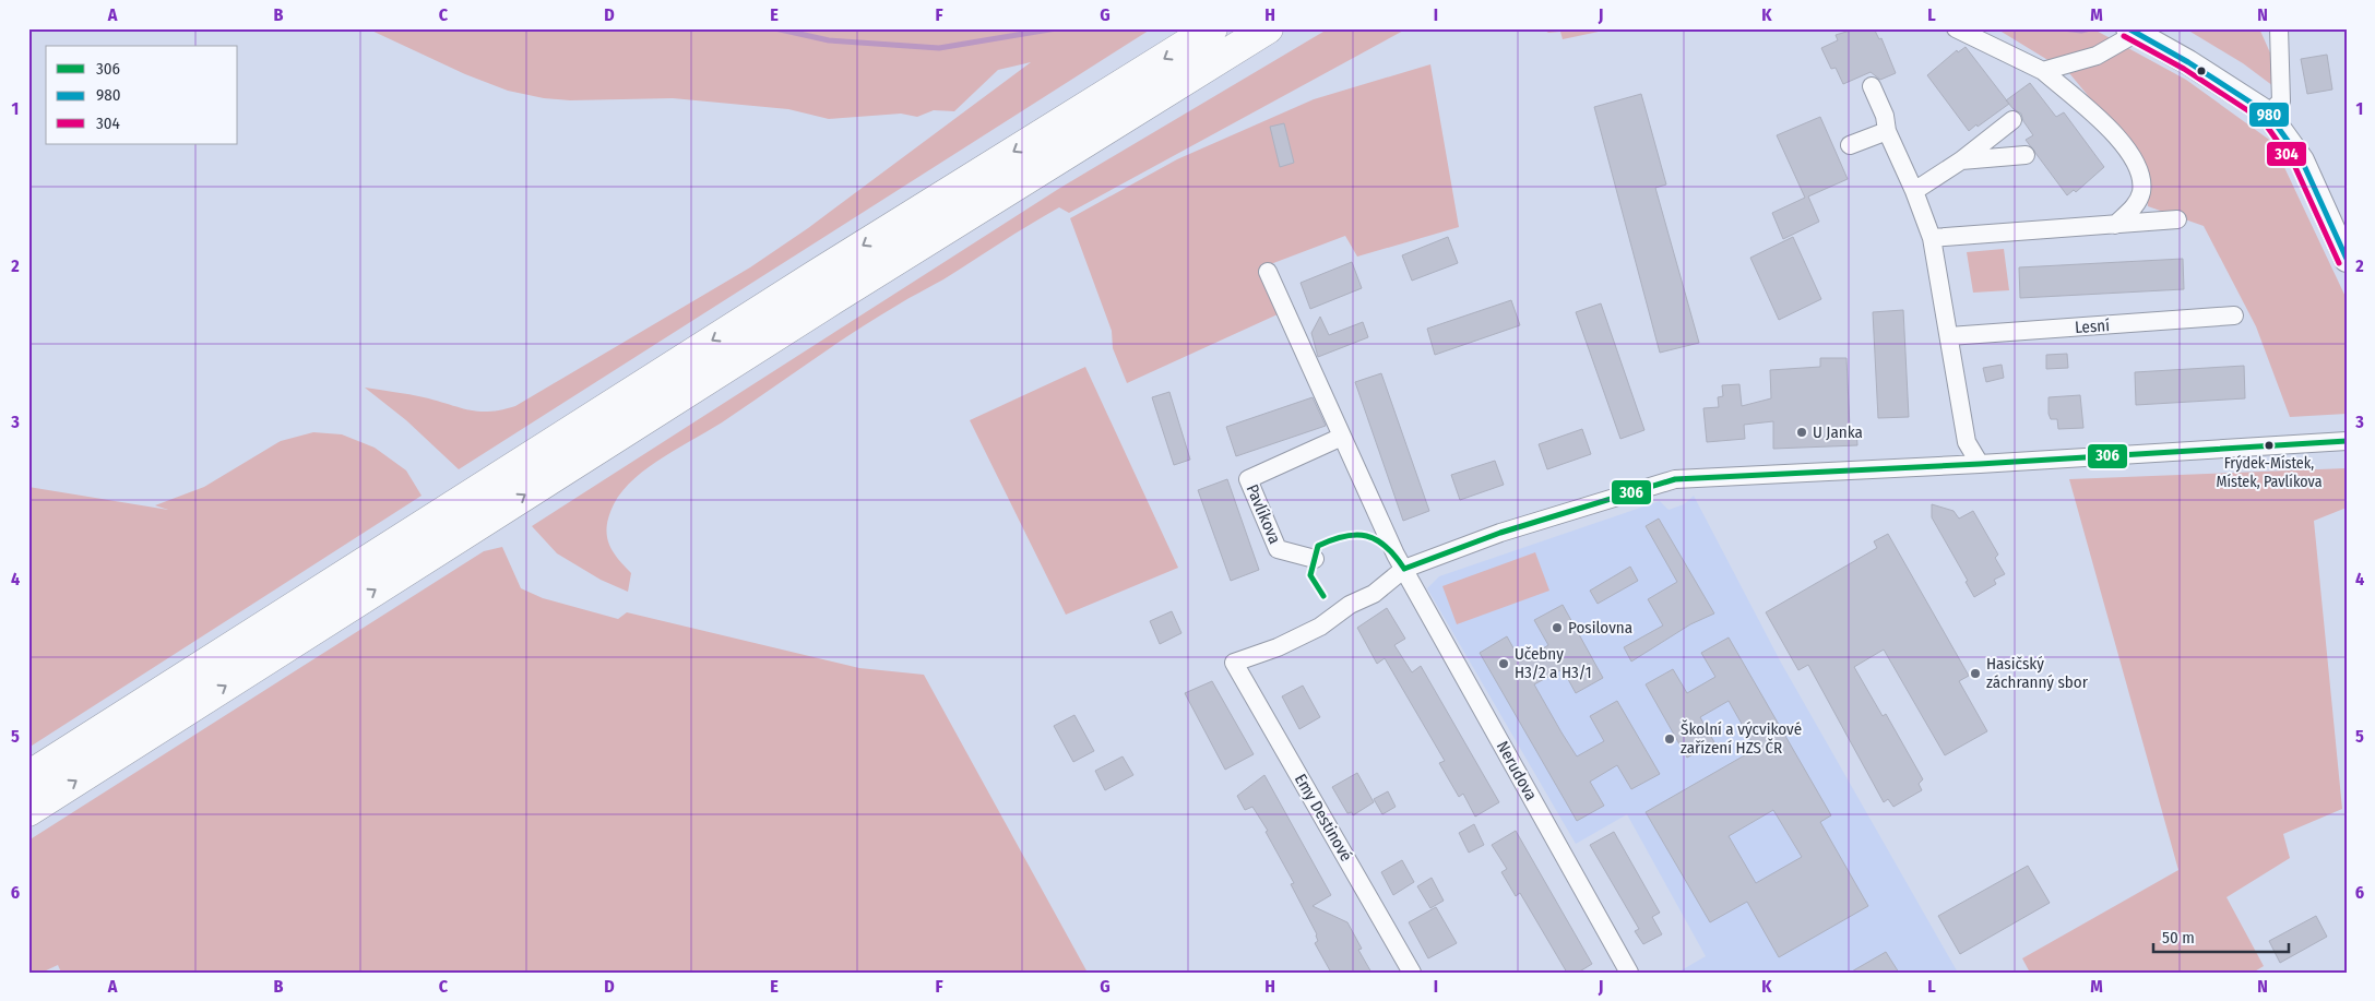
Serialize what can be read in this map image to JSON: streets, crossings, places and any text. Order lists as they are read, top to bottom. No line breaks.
{"streets":{"street":["Lesní","Pavlíkova","Nerudova","Emy Destinové"]},"crossings":[["Nerudova","Emy Destinové"]],"places":["U Janka","Frýdek-Místek, Místek, Pavlíkova","Posilovna","Učebny H3/2 a H3/1","Hasičský záchranný sbor","Školní a výcvikové zařízení HZS ČR"],"lines":["transit line 980","transit line 304","transit line 306"],"legend":["306","980","304"],"scale_bar":"50 m","grid":{"columns":["A","B","C","D","E","F","G","H","I","J","K","L","M","N"],"rows":["1","2","3","4","5","6"]}}
